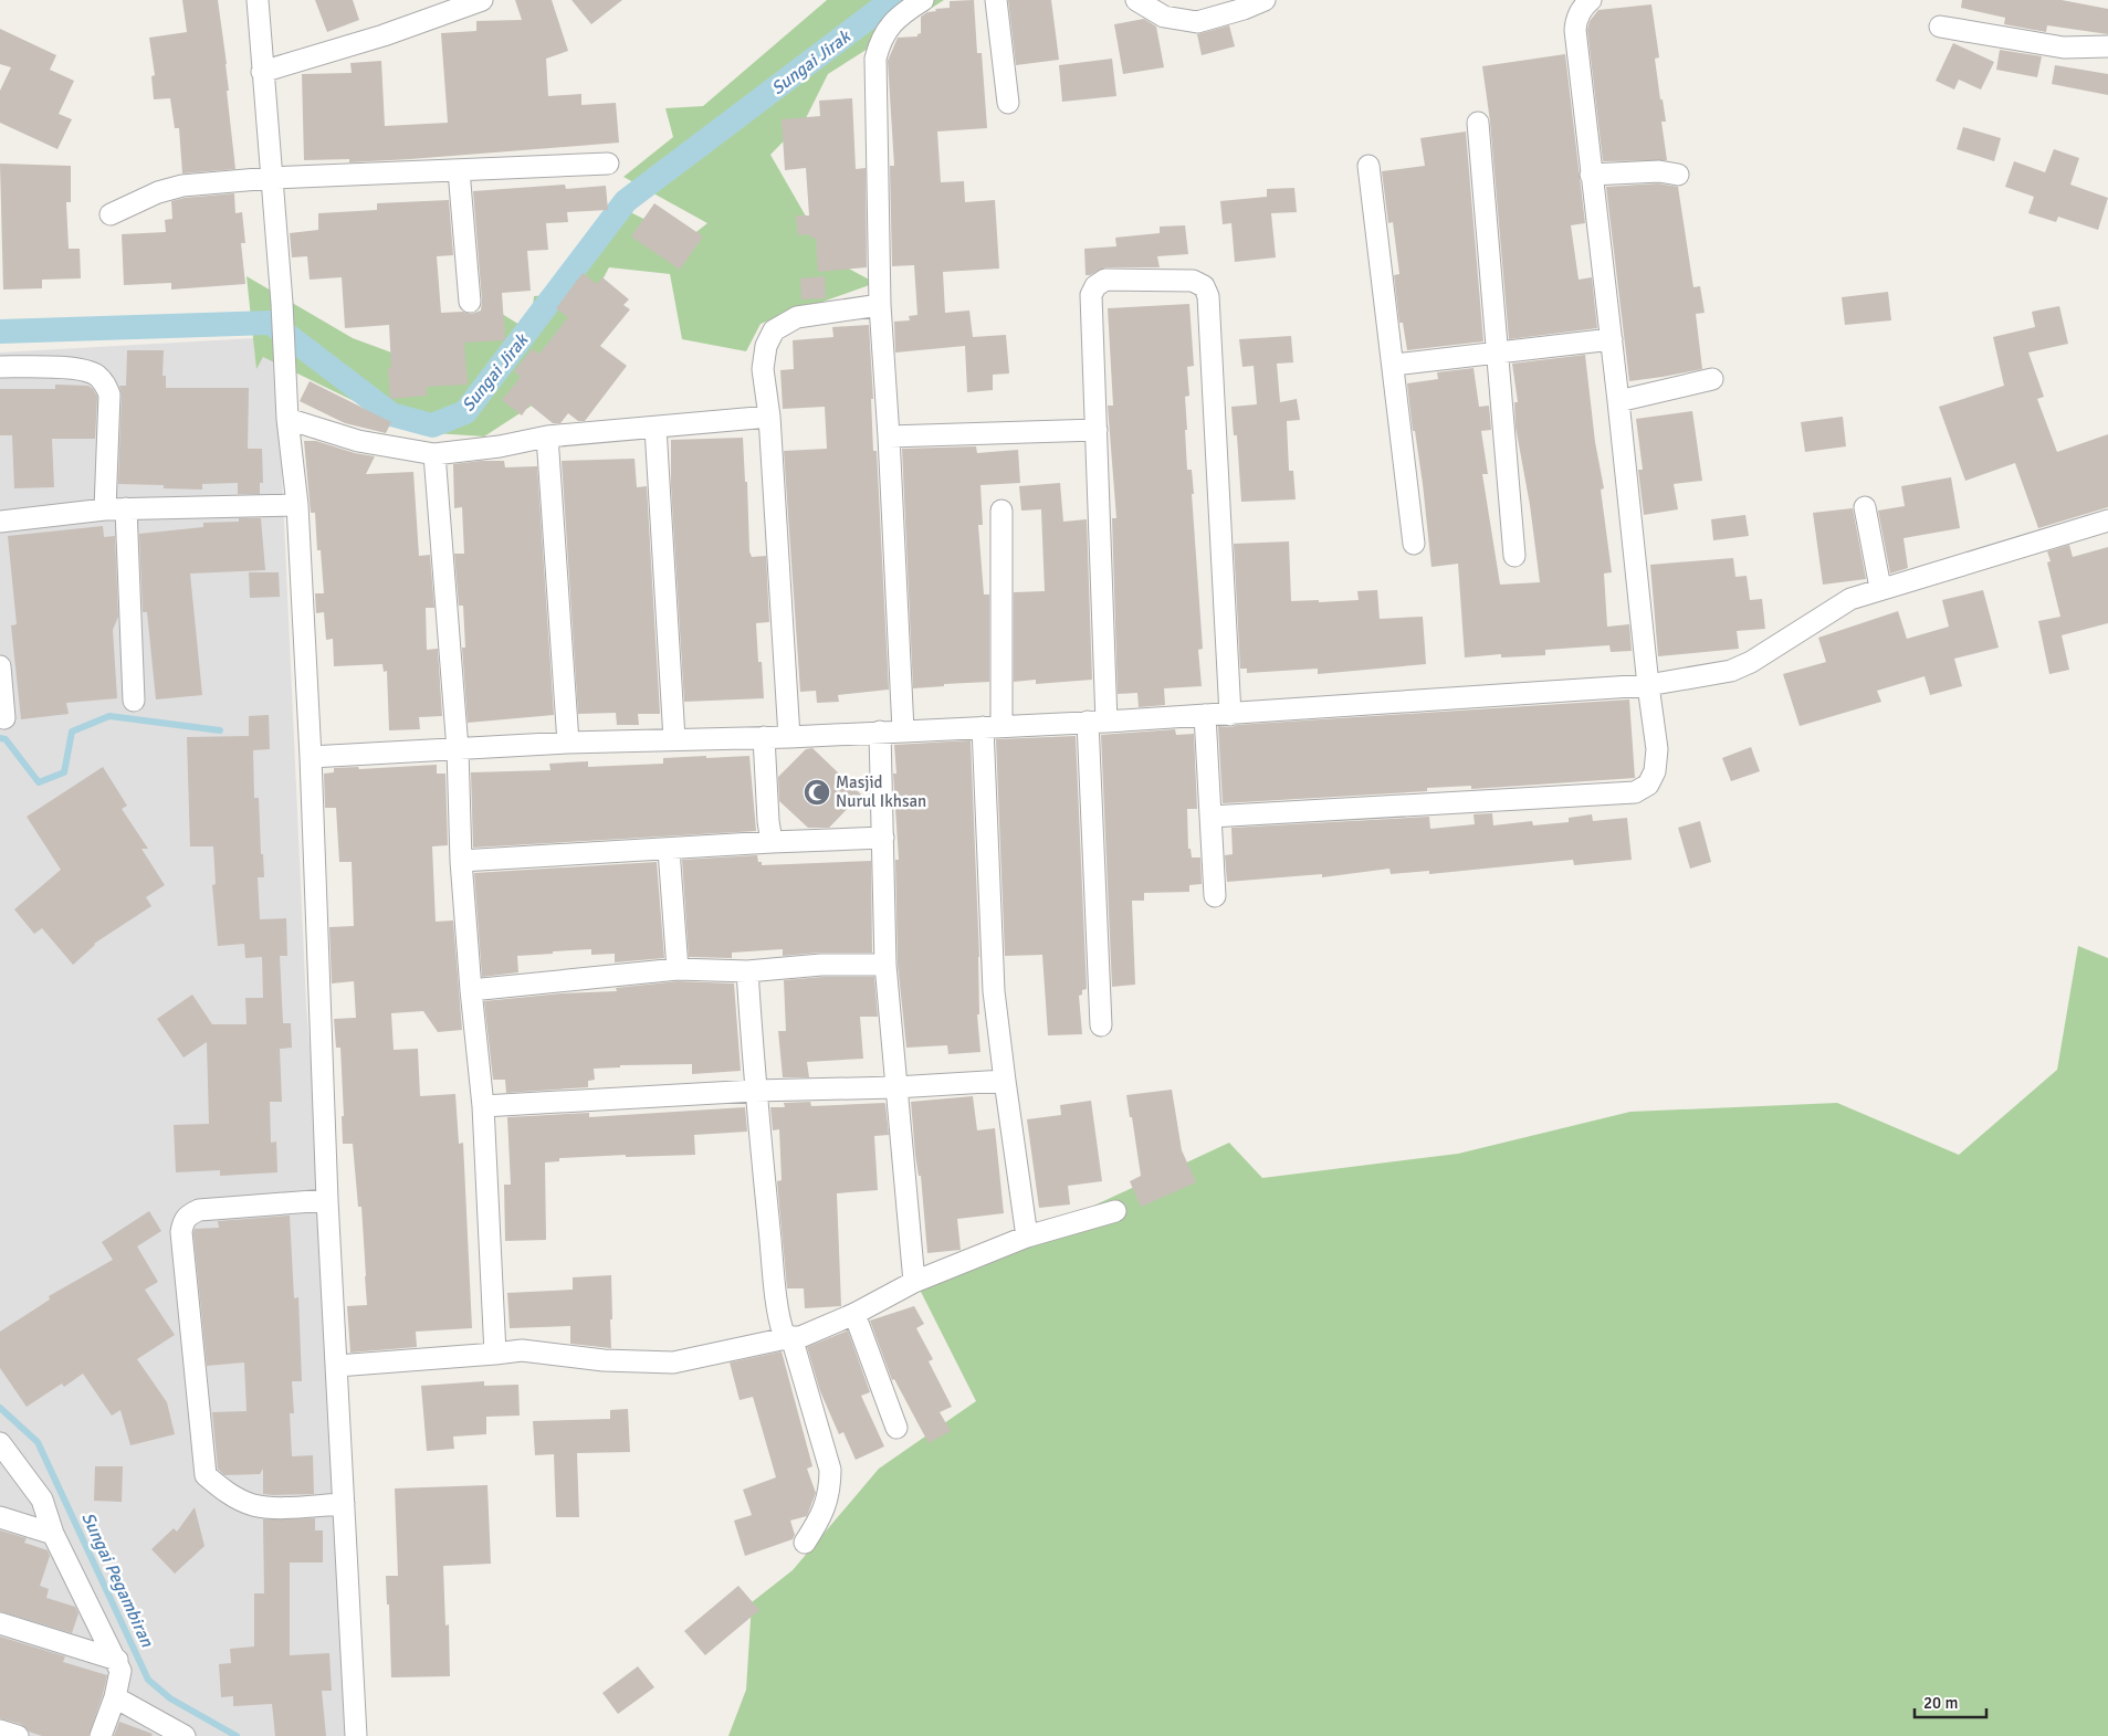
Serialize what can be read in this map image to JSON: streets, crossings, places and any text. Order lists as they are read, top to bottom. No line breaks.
{"water":["Sungai Jirak","Sungai Pegambiran"],"places":{"mosque":["Masjid Nurul Ikhsan"]},"scale_bar":"20 m"}
